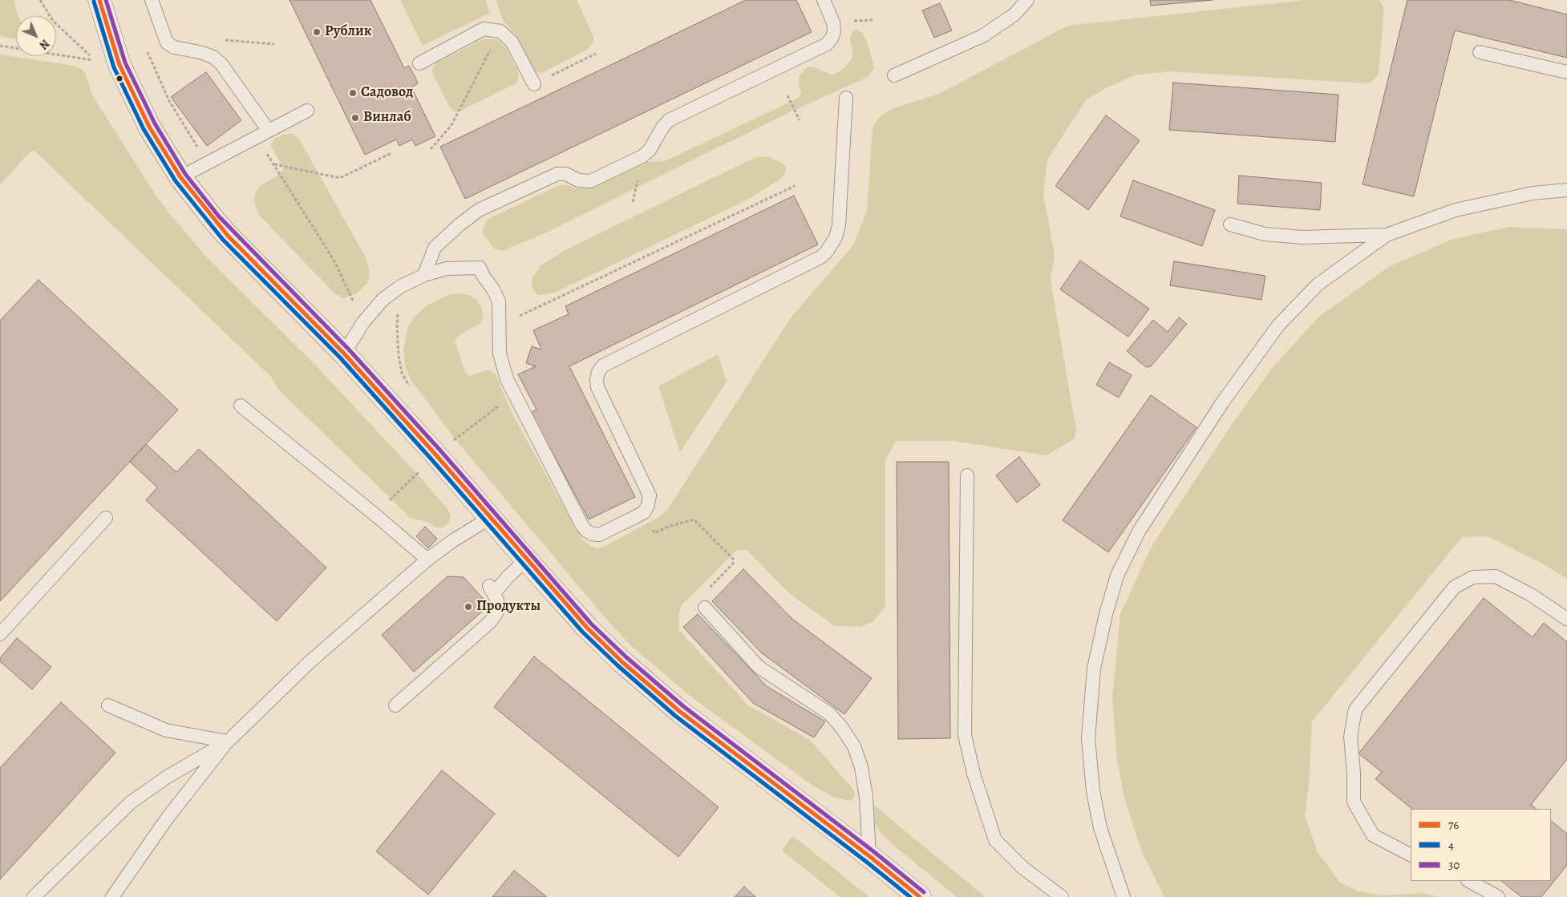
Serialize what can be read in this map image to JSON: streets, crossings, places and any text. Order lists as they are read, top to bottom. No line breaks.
{"places":["Рублик","Садовод","Винлаб","Продукты"],"lines":["transit line 76","transit line 30","transit line 4"],"legend":["76","4","30"],"north":"bottom right"}
